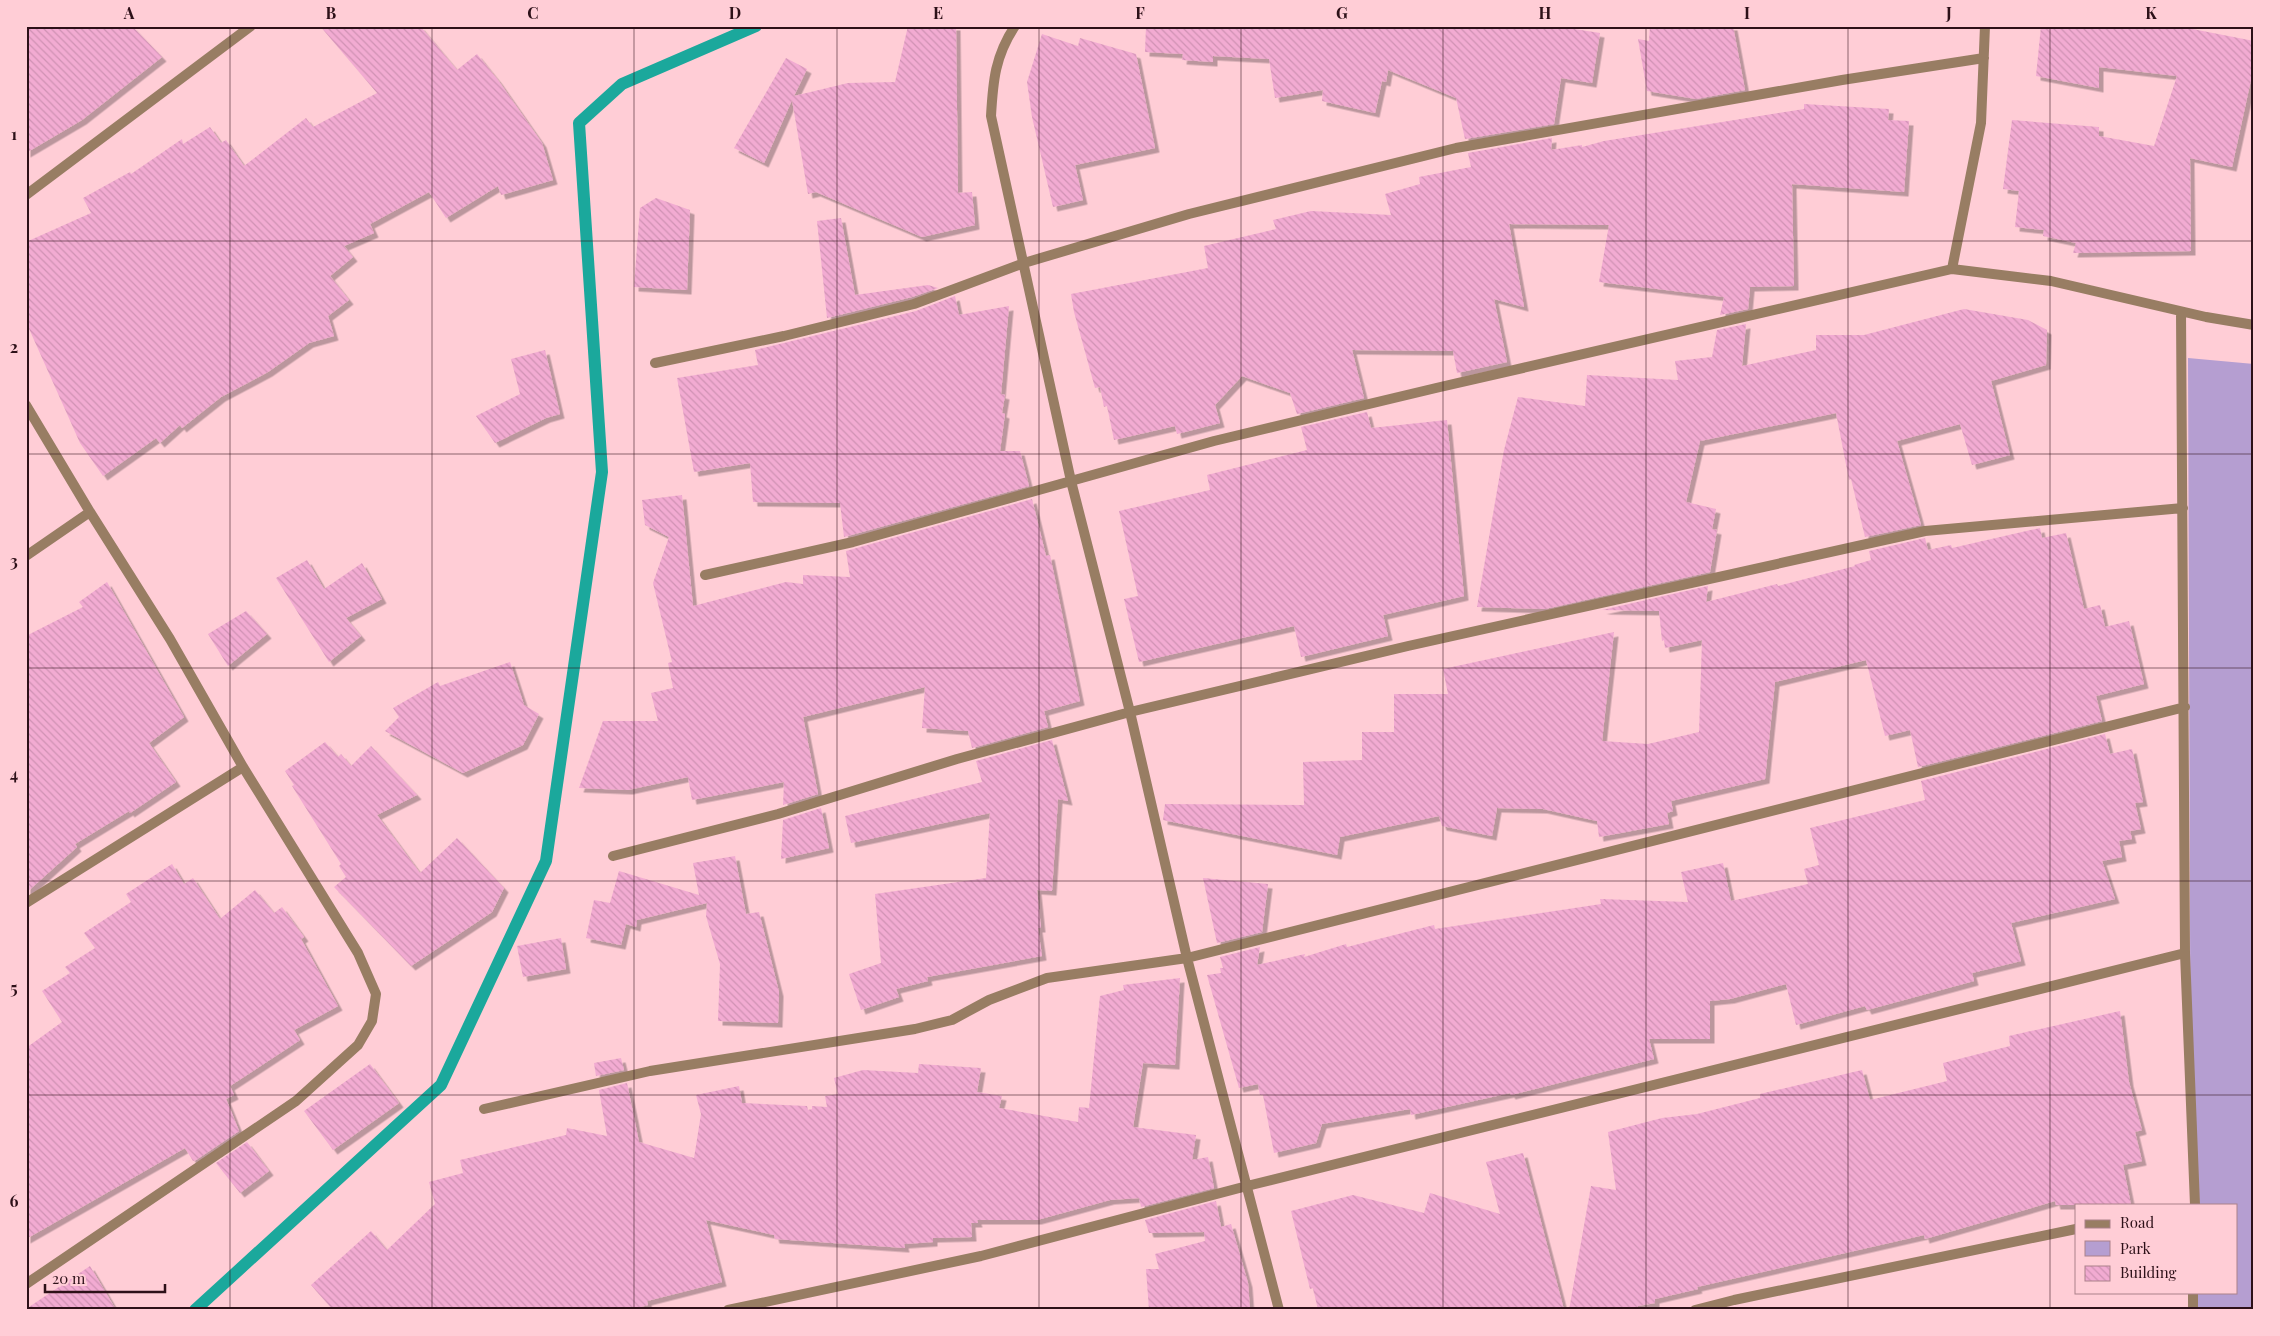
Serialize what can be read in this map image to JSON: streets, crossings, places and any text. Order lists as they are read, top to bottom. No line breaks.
{"legend":["Road","Park","Building"],"scale_bar":"20 m","grid":{"columns":["A","B","C","D","E","F","G","H","I","J","K"],"rows":["1","2","3","4","5","6"]}}
